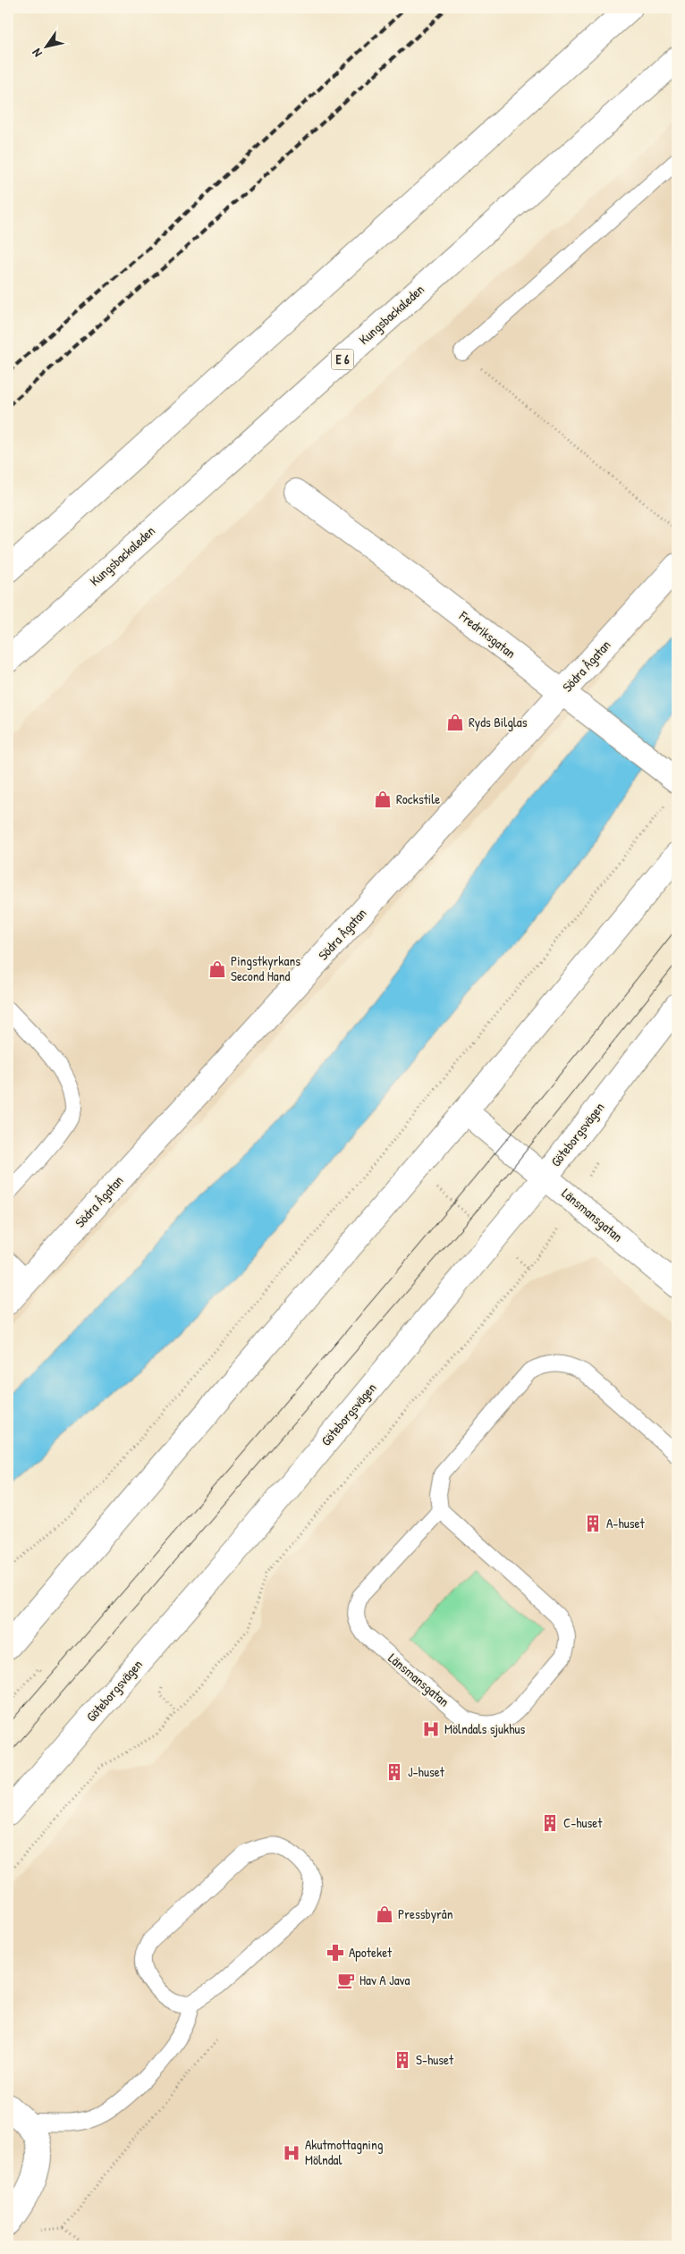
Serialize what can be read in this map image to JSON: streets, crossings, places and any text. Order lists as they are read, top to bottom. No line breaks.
{"streets":{"main road":["Kungsbackaleden","E 6","Fredriksgatan","Södra Ågatan","Göteborgsvägen","Länsmansgatan"]},"crossings":[["Fredriksgatan","Södra Ågatan"],["Göteborgsvägen","Länsmansgatan"]],"places":{"shop":["Ryds Bilglas","Rockstile","Pingstkyrkans Second Hand","Pressbyrån"],"building":["A-huset","J-huset","C-huset","S-huset"],"hospital":["Mölndals sjukhus","Akutmottagning Mölndal"],"pharmacy":["Apoteket"],"cafe":["Hav A Java"]},"north":"bottom left"}
